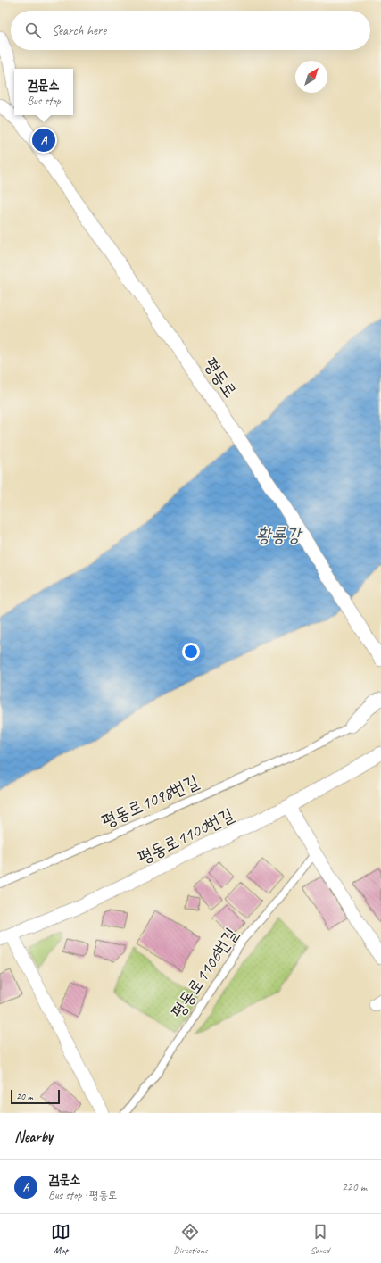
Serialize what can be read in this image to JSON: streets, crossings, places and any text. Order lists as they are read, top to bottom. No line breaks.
{"streets":{"street":["평동로","평동로1100번길"],"lane":["평동로1098번길","평동로1106번길"]},"water":["황룡강"],"scale_bar":"20 m","north":"top right","page":{"search":"Search here","popup":["검문소","Bus stop"],"pins":"A","scale":"20 m","heading":"Nearby","list":[{"mark":"A","name":"검문소","note":"Bus stop · 평동로","value":"220 m"}],"nav":["Map","Directions","Saved"]}}
